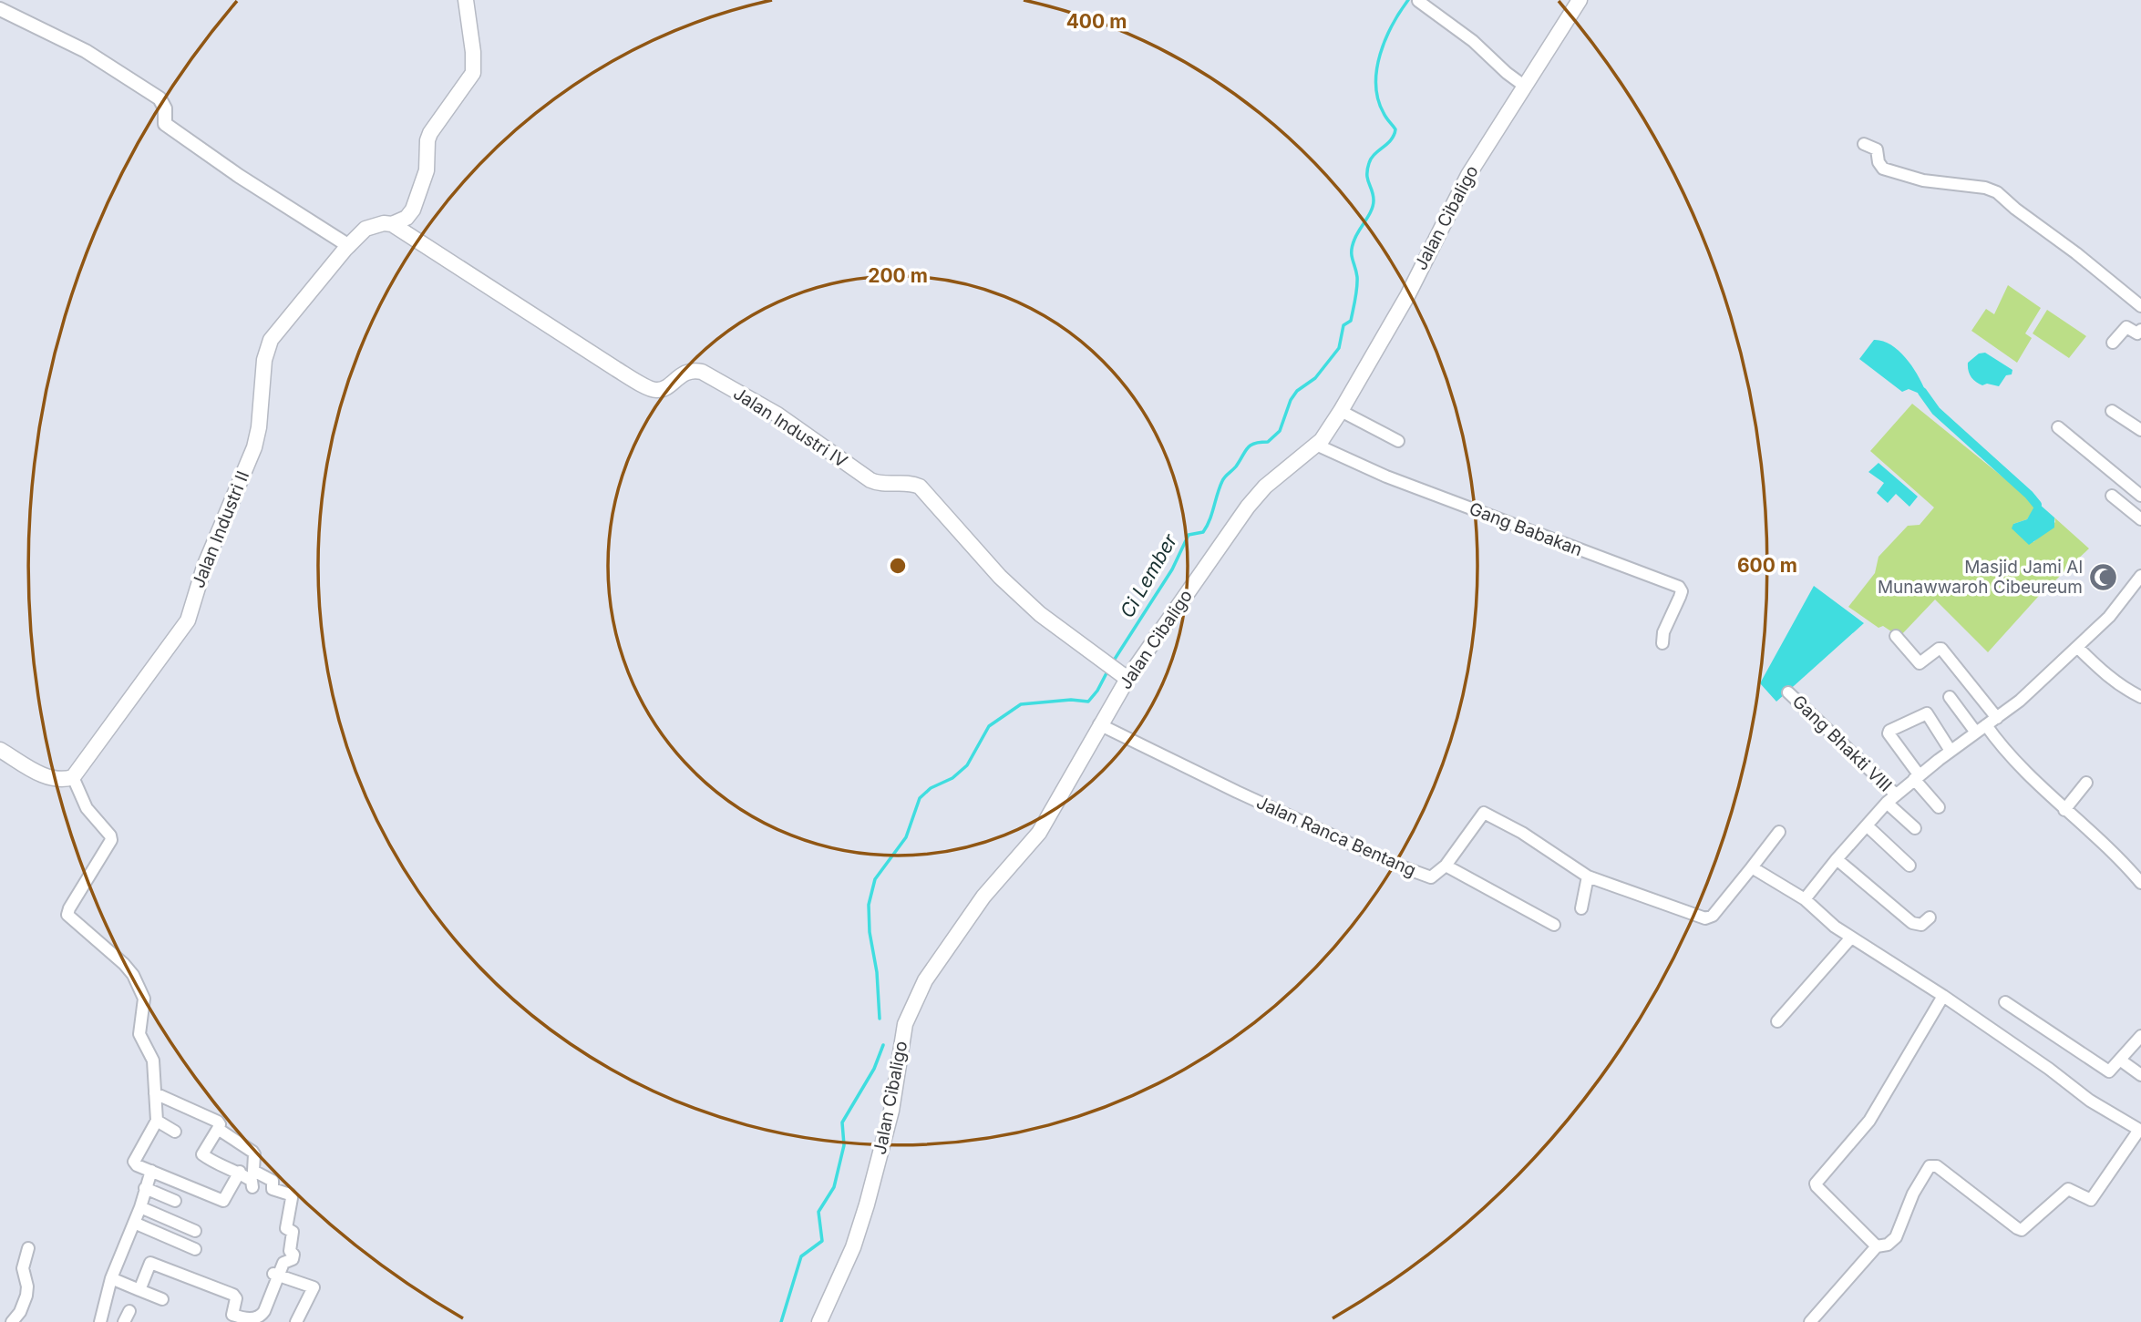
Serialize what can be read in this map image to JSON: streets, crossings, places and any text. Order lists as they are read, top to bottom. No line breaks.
{"streets":{"main road":["Jalan Cibaligo","Jalan Industri IV","Jalan Industri II"],"street":["Gang Babakan","Gang Bhakti VIII","Jalan Ranca Bentang"]},"crossings":[["Jalan Cibaligo","Jalan Industri IV"],["Jalan Cibaligo","Gang Babakan"],["Jalan Cibaligo","Jalan Ranca Bentang"],["Jalan Industri IV","Jalan Industri II"]],"water":["Ci Lember"],"places":{"mosque":["Masjid Jami Al Munawwaroh Cibeureum"]},"rings":["400 m","200 m","600 m"]}
